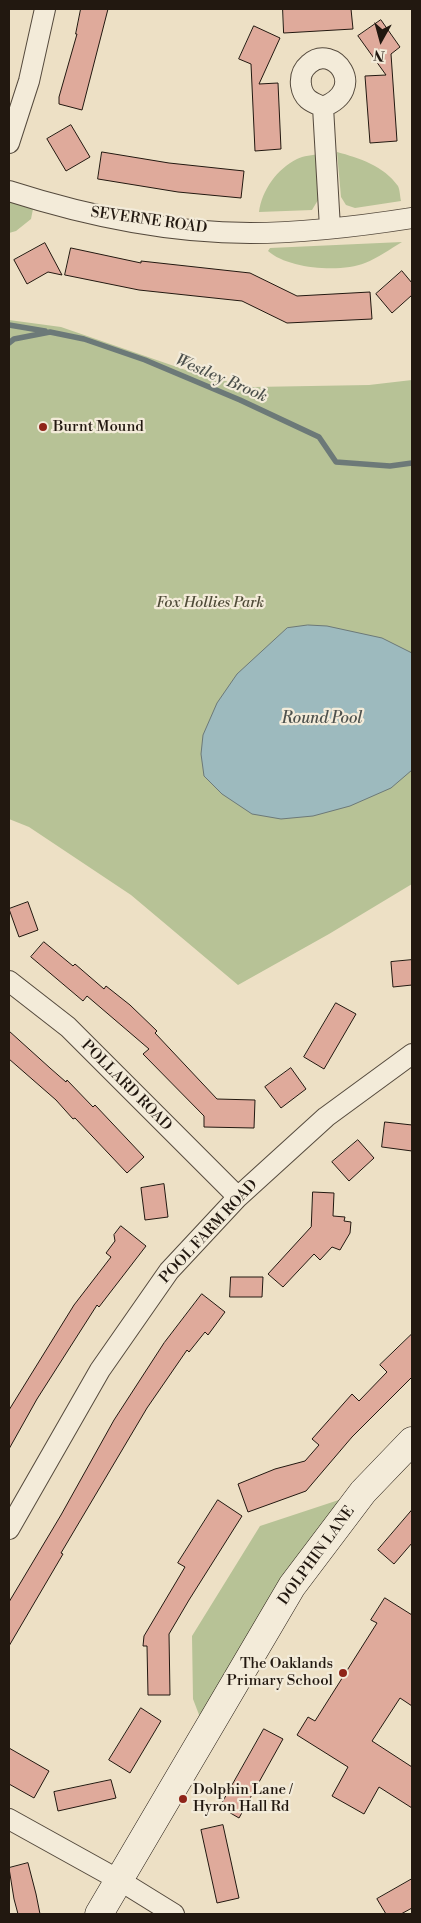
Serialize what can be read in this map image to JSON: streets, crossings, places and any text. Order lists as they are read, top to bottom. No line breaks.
{"streets":{"street":["SEVERNE ROAD","POLLARD ROAD","POOL FARM ROAD","DOLPHIN LANE"]},"crossings":[["POLLARD ROAD","POOL FARM ROAD"]],"water":["Westley Brook","Round Pool"],"parks":["Fox Hollies Park"],"places":["Burnt Mound","The Oaklands Primary School","Dolphin Lane / Hyron Hall Rd"],"north":"bottom"}
